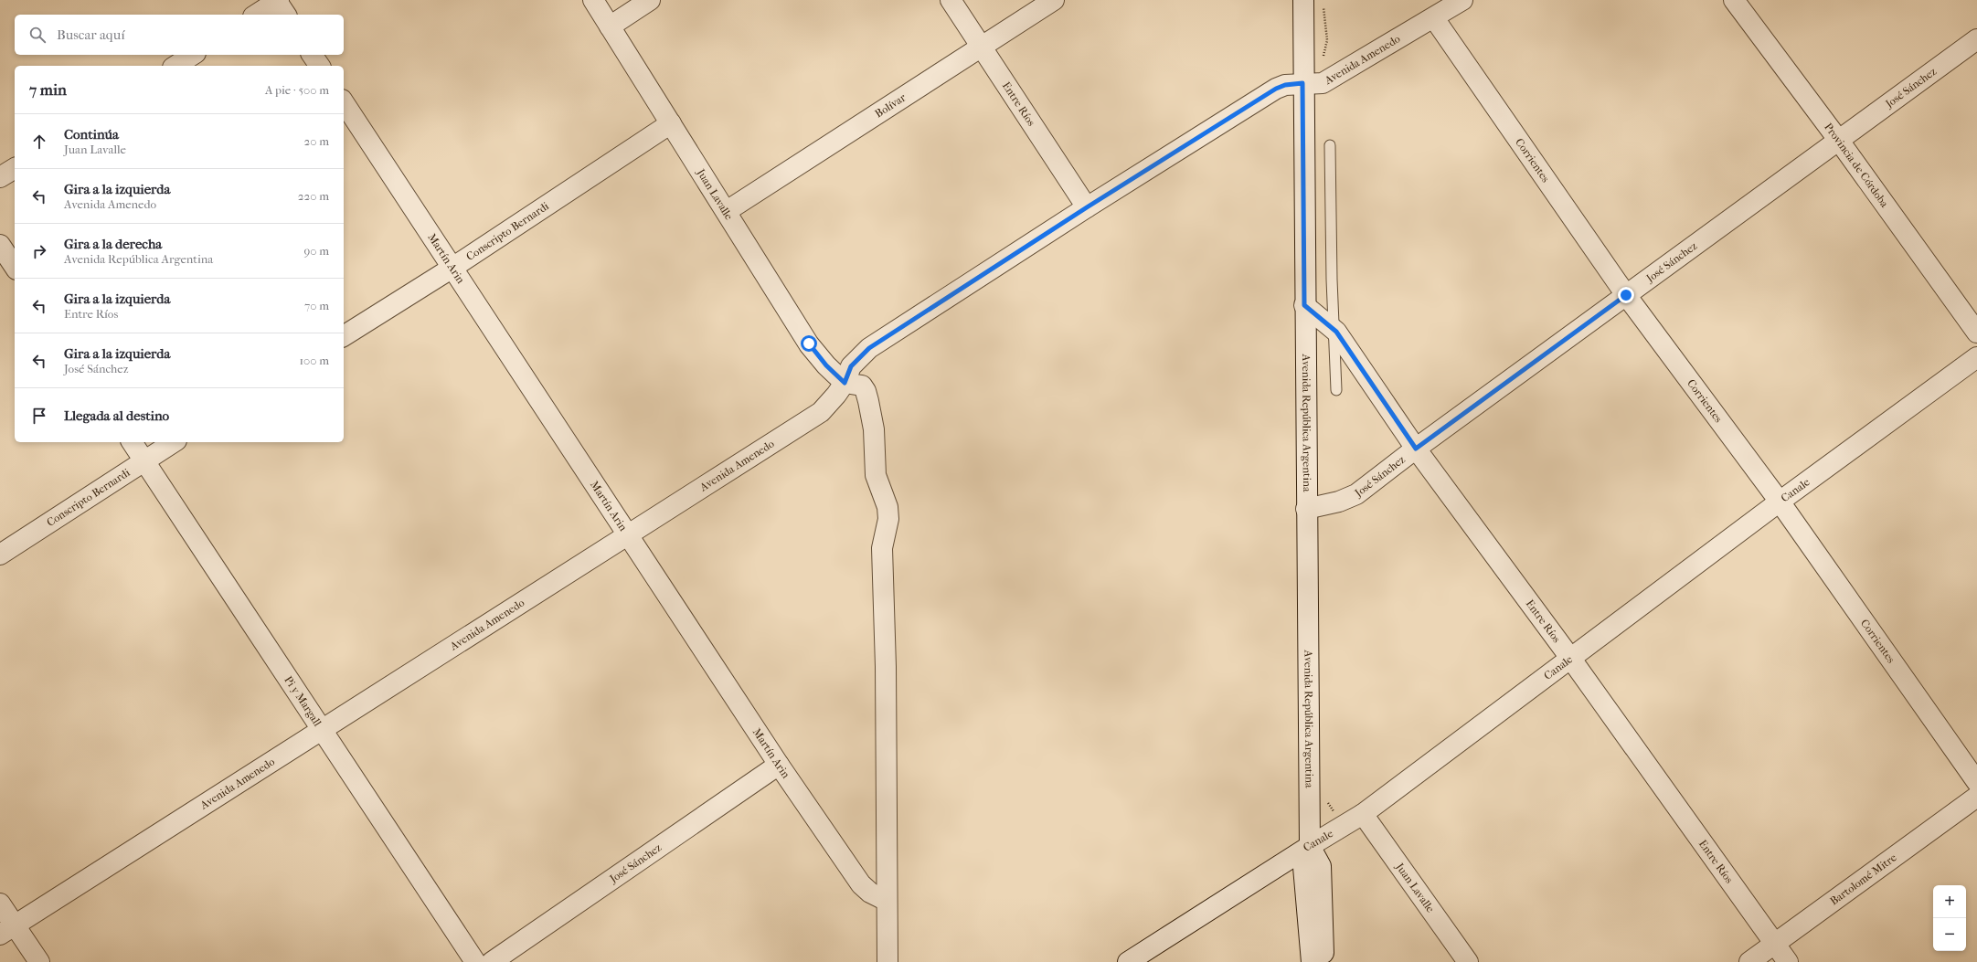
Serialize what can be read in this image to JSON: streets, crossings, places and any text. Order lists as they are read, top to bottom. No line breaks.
{"streets":{"street":["Avenida Amenedo","José Sánchez","Entre Ríos","Bolívar","Corrientes","Provincia de Córdoba","Juan Lavalle","Conscripto Bernardi","Martín Arin","Avenida República Argentina","Canale","Pi y Margall","Bartolomé Mitre"]},"crossings":[["Avenida Amenedo","Entre Ríos"],["Avenida Amenedo","Corrientes"],["Avenida Amenedo","Juan Lavalle"],["Avenida Amenedo","Martín Arin"],["Avenida Amenedo","Avenida República Argentina"],["Avenida Amenedo","Pi y Margall"],["José Sánchez","Entre Ríos"],["José Sánchez","Corrientes"],["José Sánchez","Provincia de Córdoba"],["José Sánchez","Martín Arin"],["José Sánchez","Avenida República Argentina"],["Entre Ríos","Bolívar"],["Entre Ríos","Avenida República Argentina"],["Entre Ríos","Canale"],["Entre Ríos","Bartolomé Mitre"],["Bolívar","Juan Lavalle"],["Corrientes","Canale"],["Juan Lavalle","Conscripto Bernardi"],["Juan Lavalle","Canale"],["Conscripto Bernardi","Martín Arin"],["Conscripto Bernardi","Pi y Margall"],["Avenida República Argentina","Canale"]],"page":{"search":"Buscar aquí","heading":["7 min","A pie · 500 m"],"list":[["Continúa","Juan Lavalle","20 m"],["Gira a la izquierda","Avenida Amenedo","220 m"],["Gira a la derecha","Avenida República Argentina","90 m"],["Gira a la izquierda","Entre Ríos","70 m"],["Gira a la izquierda","José Sánchez","100 m"],"Llegada al destino"],"map_buttons":["+","−"]}}
